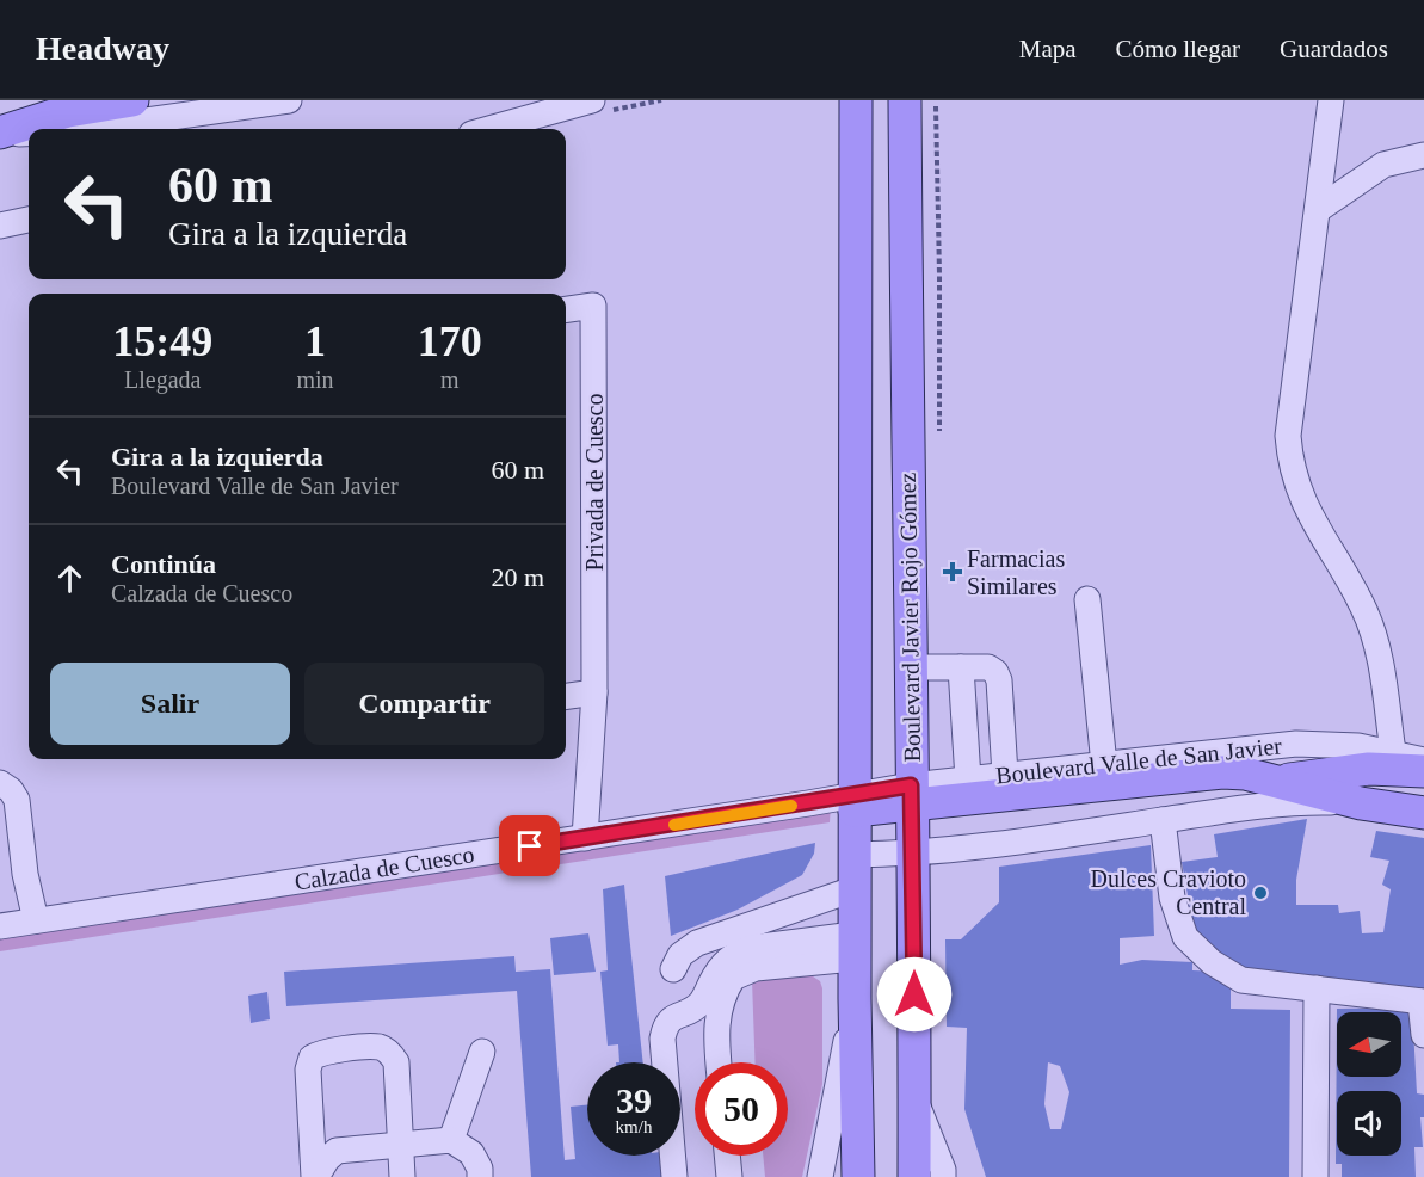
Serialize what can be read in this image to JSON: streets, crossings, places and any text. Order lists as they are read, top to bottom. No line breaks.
{"streets":{"main road":["Boulevard Javier Rojo Gómez","Boulevard Valle de San Javier"],"street":["Privada de Cuesco","Calzada de Cuesco"]},"crossings":[["Privada de Cuesco","Calzada de Cuesco"],["Boulevard Javier Rojo Gómez","Boulevard Valle de San Javier"],["Boulevard Valle de San Javier","Calzada de Cuesco"]],"places":{"health":["Farmacias Similares"],"other":["Dulces Cravioto Central"]},"north":"left","page":{"header":"Headway","nav":["Mapa","Cómo llegar","Guardados"],"turn":["60 m","Gira a la izquierda"],"eta":["15:49","Llegada","1","min","170","m"],"list":[{"name":"Gira a la izquierda","note":"Boulevard Valle de San Javier","value":"60 m"},{"name":"Continúa","note":"Calzada de Cuesco","value":"20 m"}],"buttons":["Salir","Compartir"],"speed":"39 km/h","limit":"50"}}
